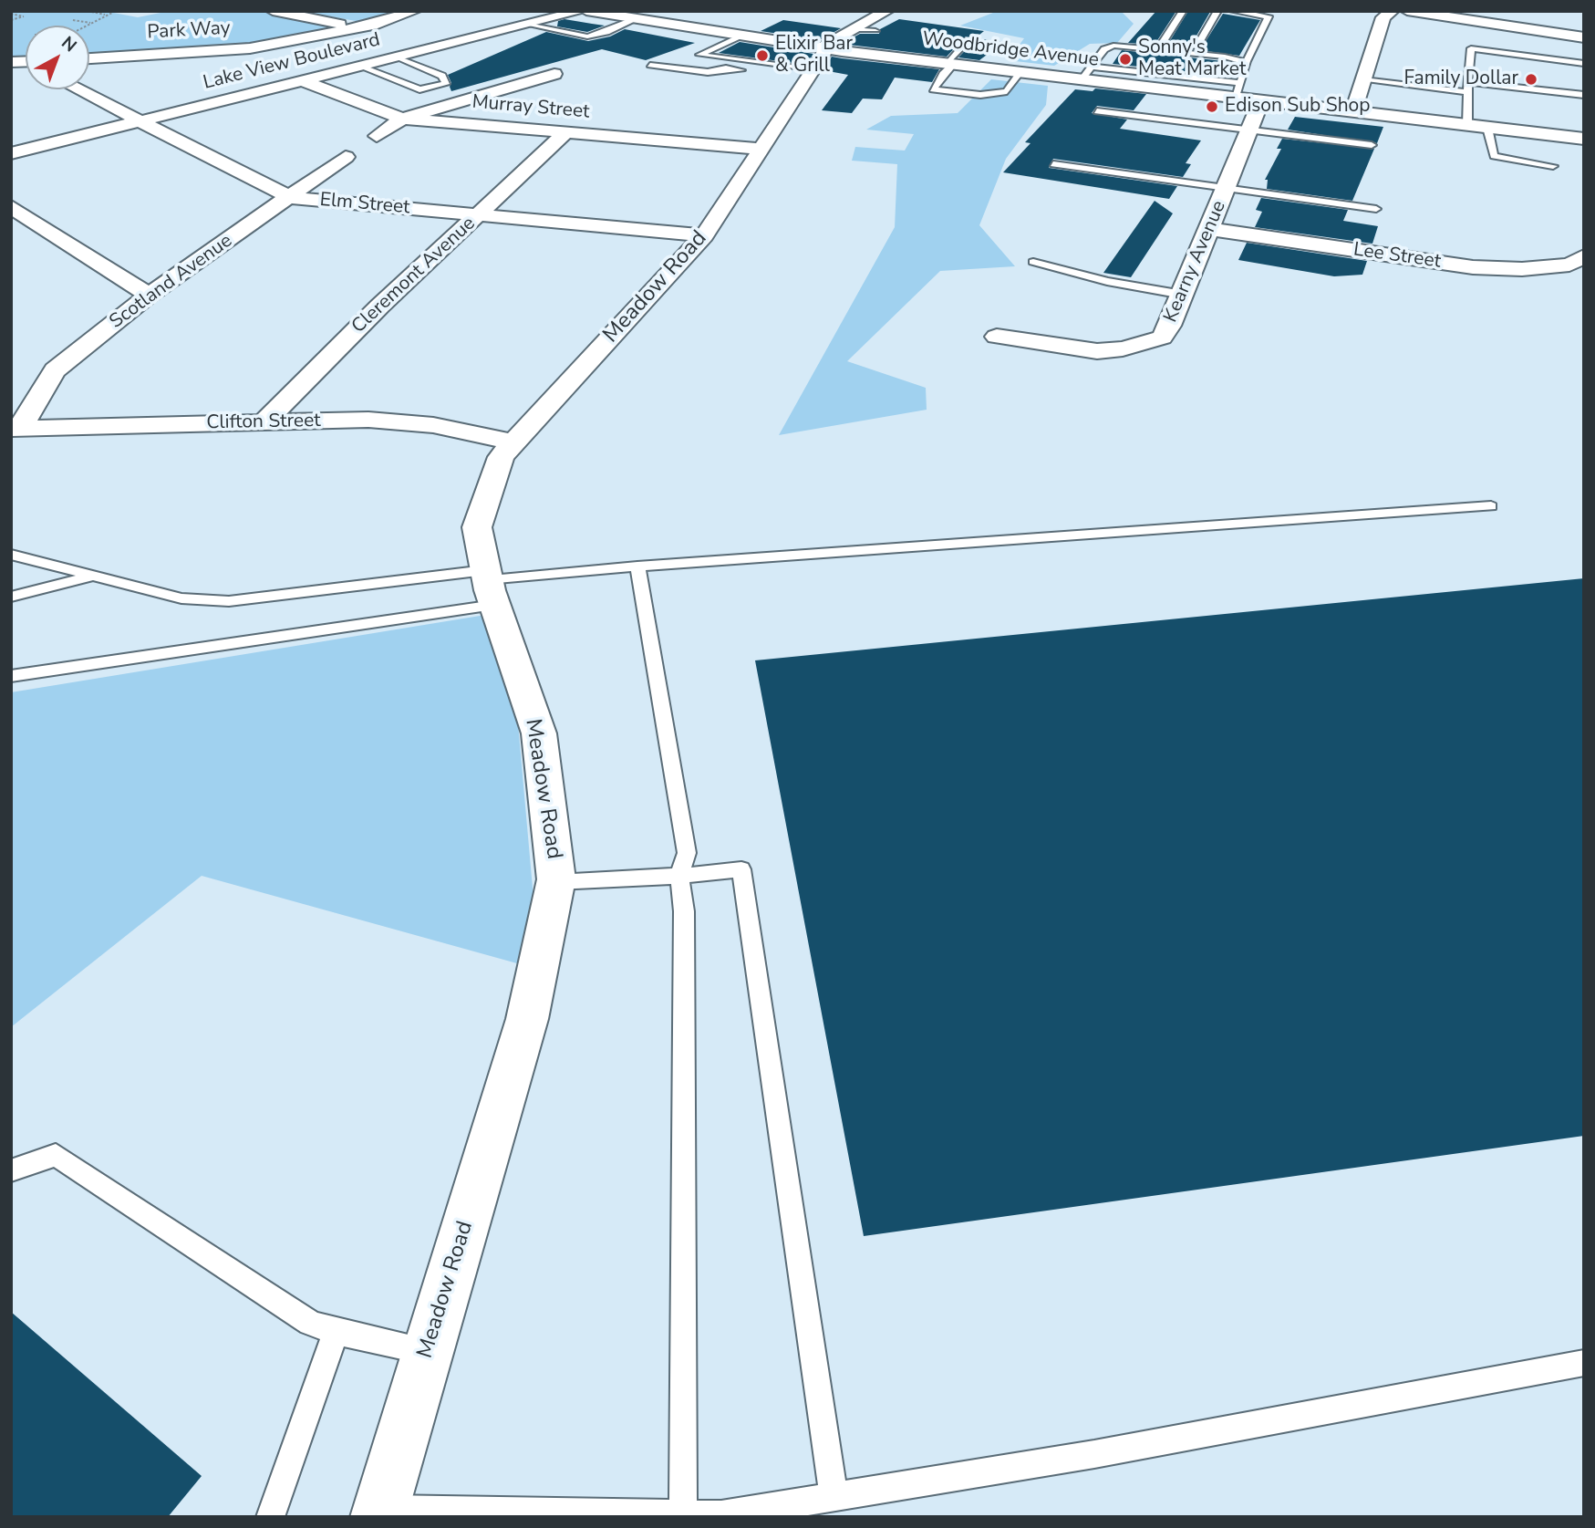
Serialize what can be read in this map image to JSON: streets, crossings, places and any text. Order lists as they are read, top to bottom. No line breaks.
{"streets":{"street":["Park Way","Woodbridge Avenue","Lake View Boulevard","Murray Street","Elm Street","Lee Street","Kearny Avenue","Cleremont Avenue","Scotland Avenue","Meadow Road","Clifton Street"]},"crossings":[["Woodbridge Avenue","Lake View Boulevard"],["Woodbridge Avenue","Kearny Avenue"],["Woodbridge Avenue","Meadow Road"],["Lake View Boulevard","Murray Street"],["Lake View Boulevard","Elm Street"],["Murray Street","Cleremont Avenue"],["Murray Street","Meadow Road"],["Elm Street","Cleremont Avenue"],["Elm Street","Scotland Avenue"],["Elm Street","Meadow Road"],["Lee Street","Kearny Avenue"],["Cleremont Avenue","Clifton Street"],["Scotland Avenue","Clifton Street"],["Meadow Road","Clifton Street"]],"places":["Elixir Bar & Grill","Sonny's Meat Market","Family Dollar","Edison Sub Shop"],"north":"top right"}
